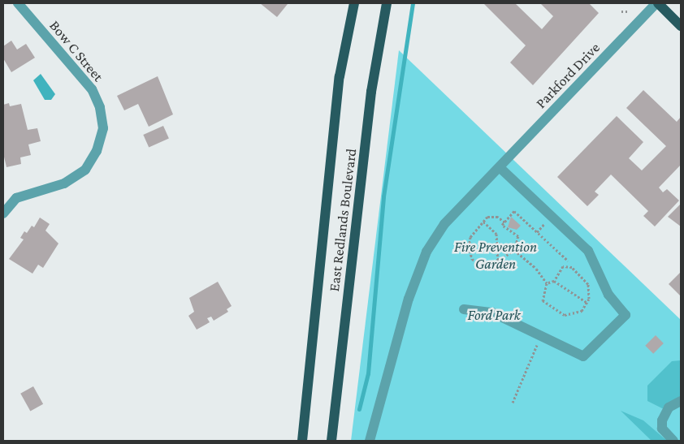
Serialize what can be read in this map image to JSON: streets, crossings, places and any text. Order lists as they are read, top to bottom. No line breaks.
{"streets":{"main road":["East Redlands Boulevard"],"street":["Bow C Street","Parkford Drive"]},"parks":["Fire Prevention Garden","Ford Park"]}
